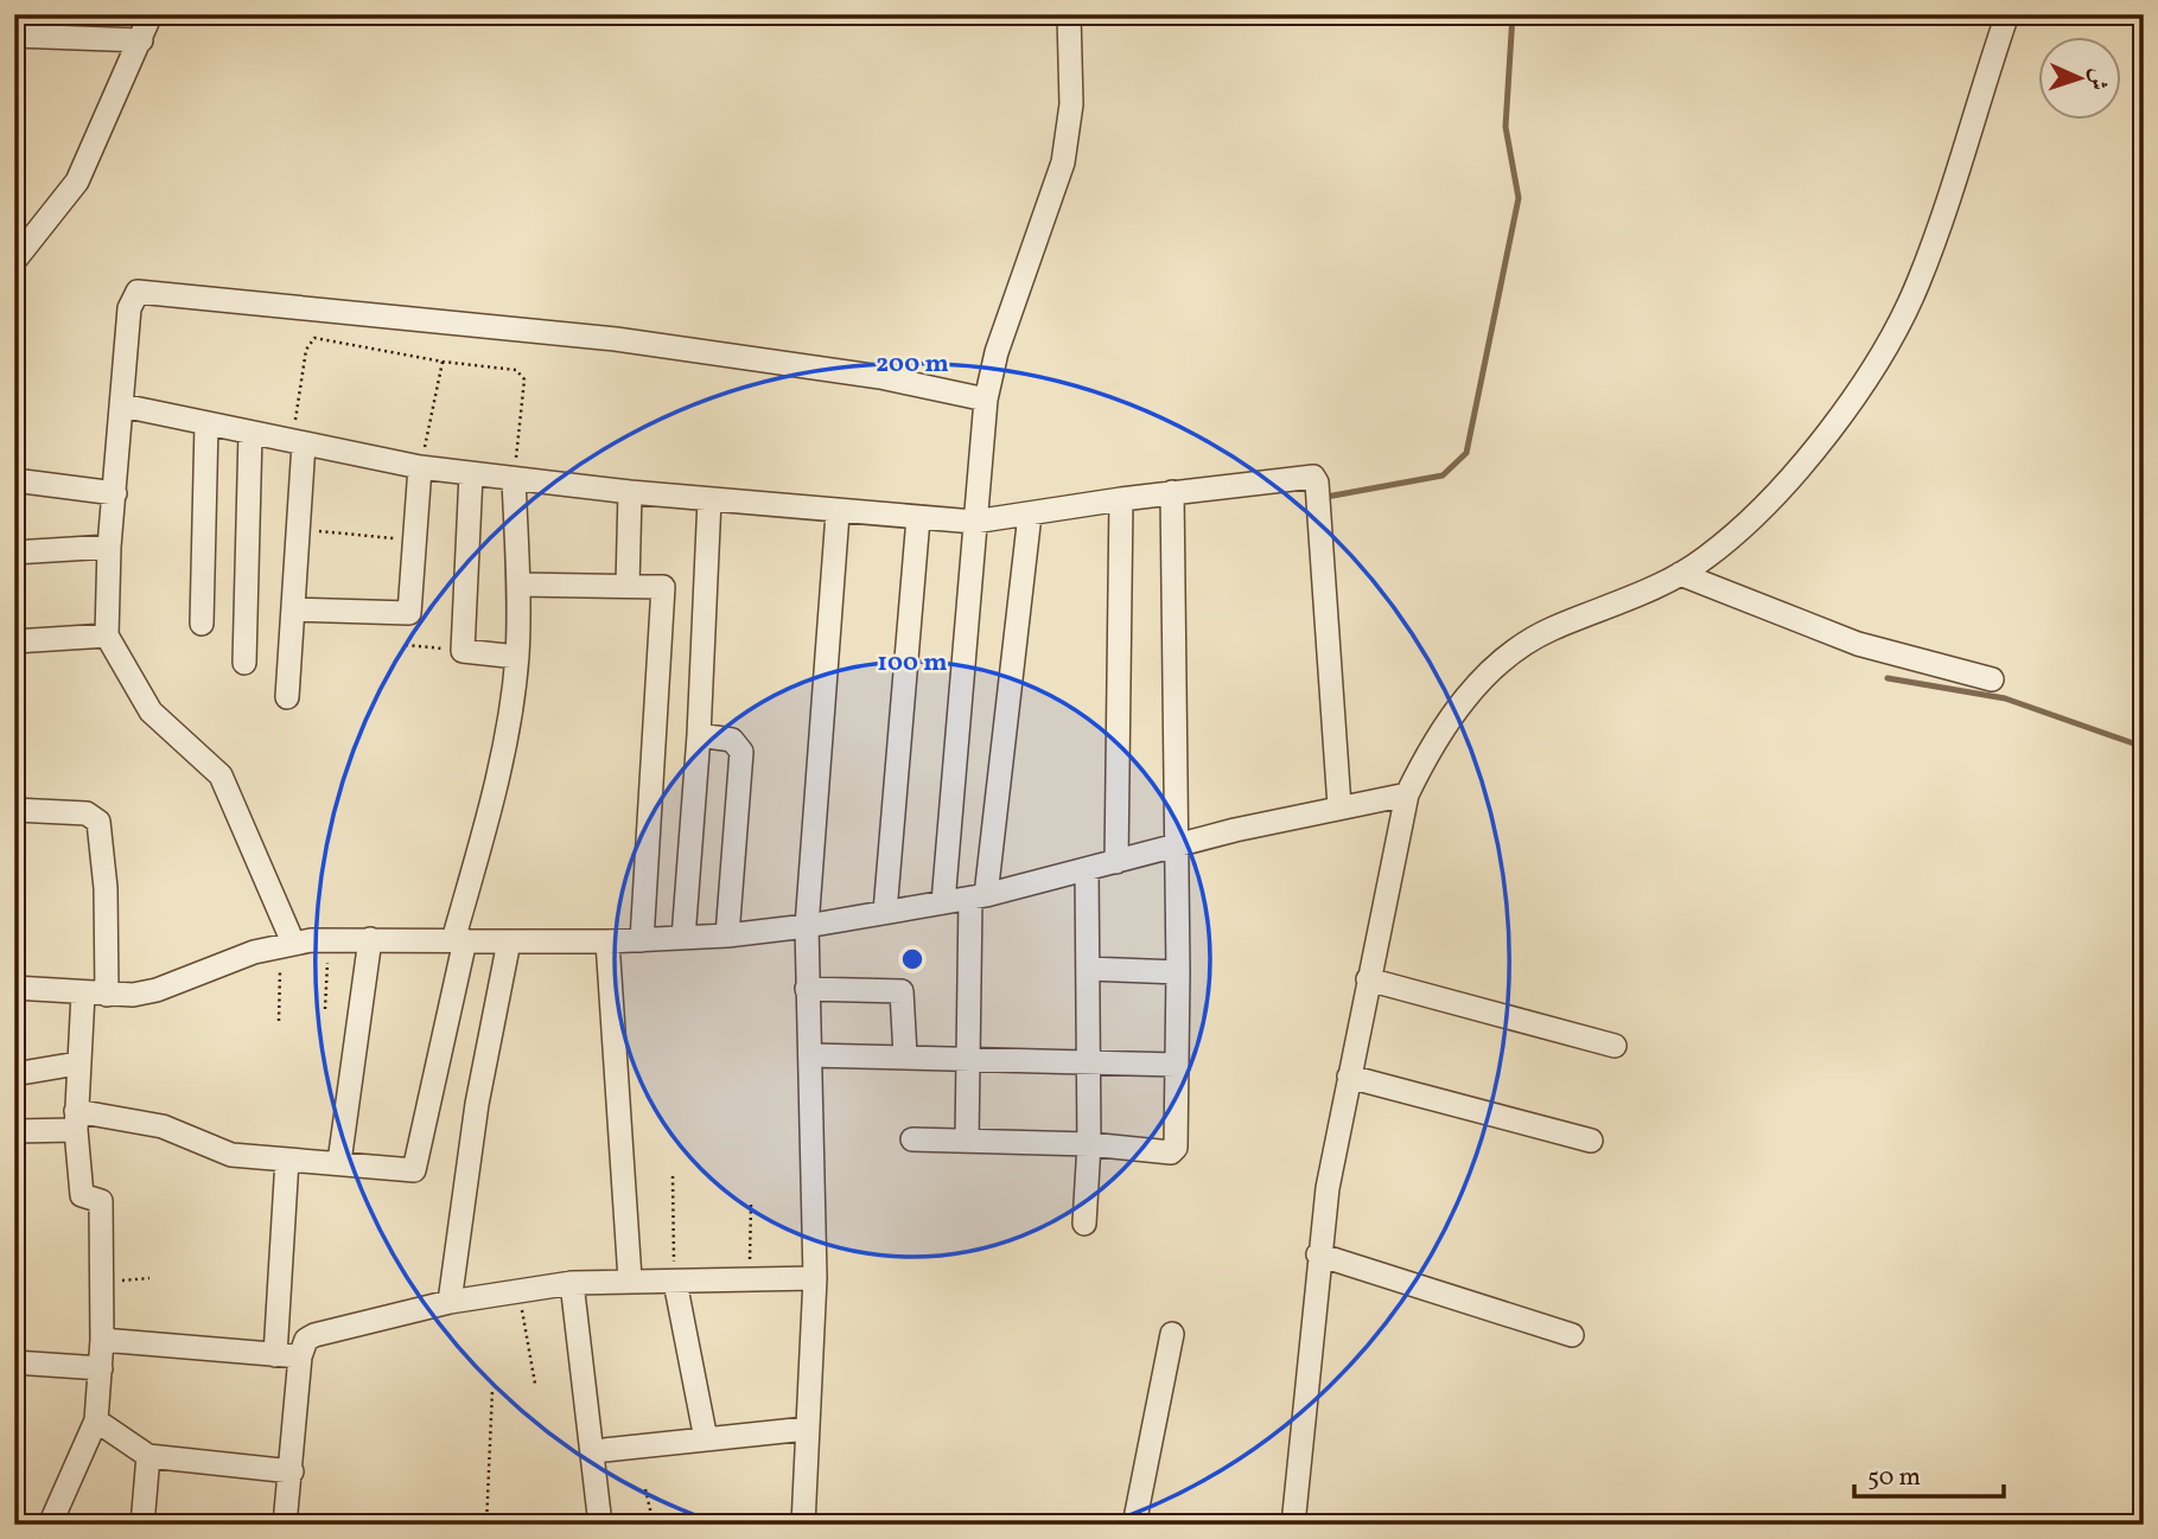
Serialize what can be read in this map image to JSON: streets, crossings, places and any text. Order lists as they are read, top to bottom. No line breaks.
{"scale_bar":"50 m","north":"right","rings":["200 m","100 m"]}
